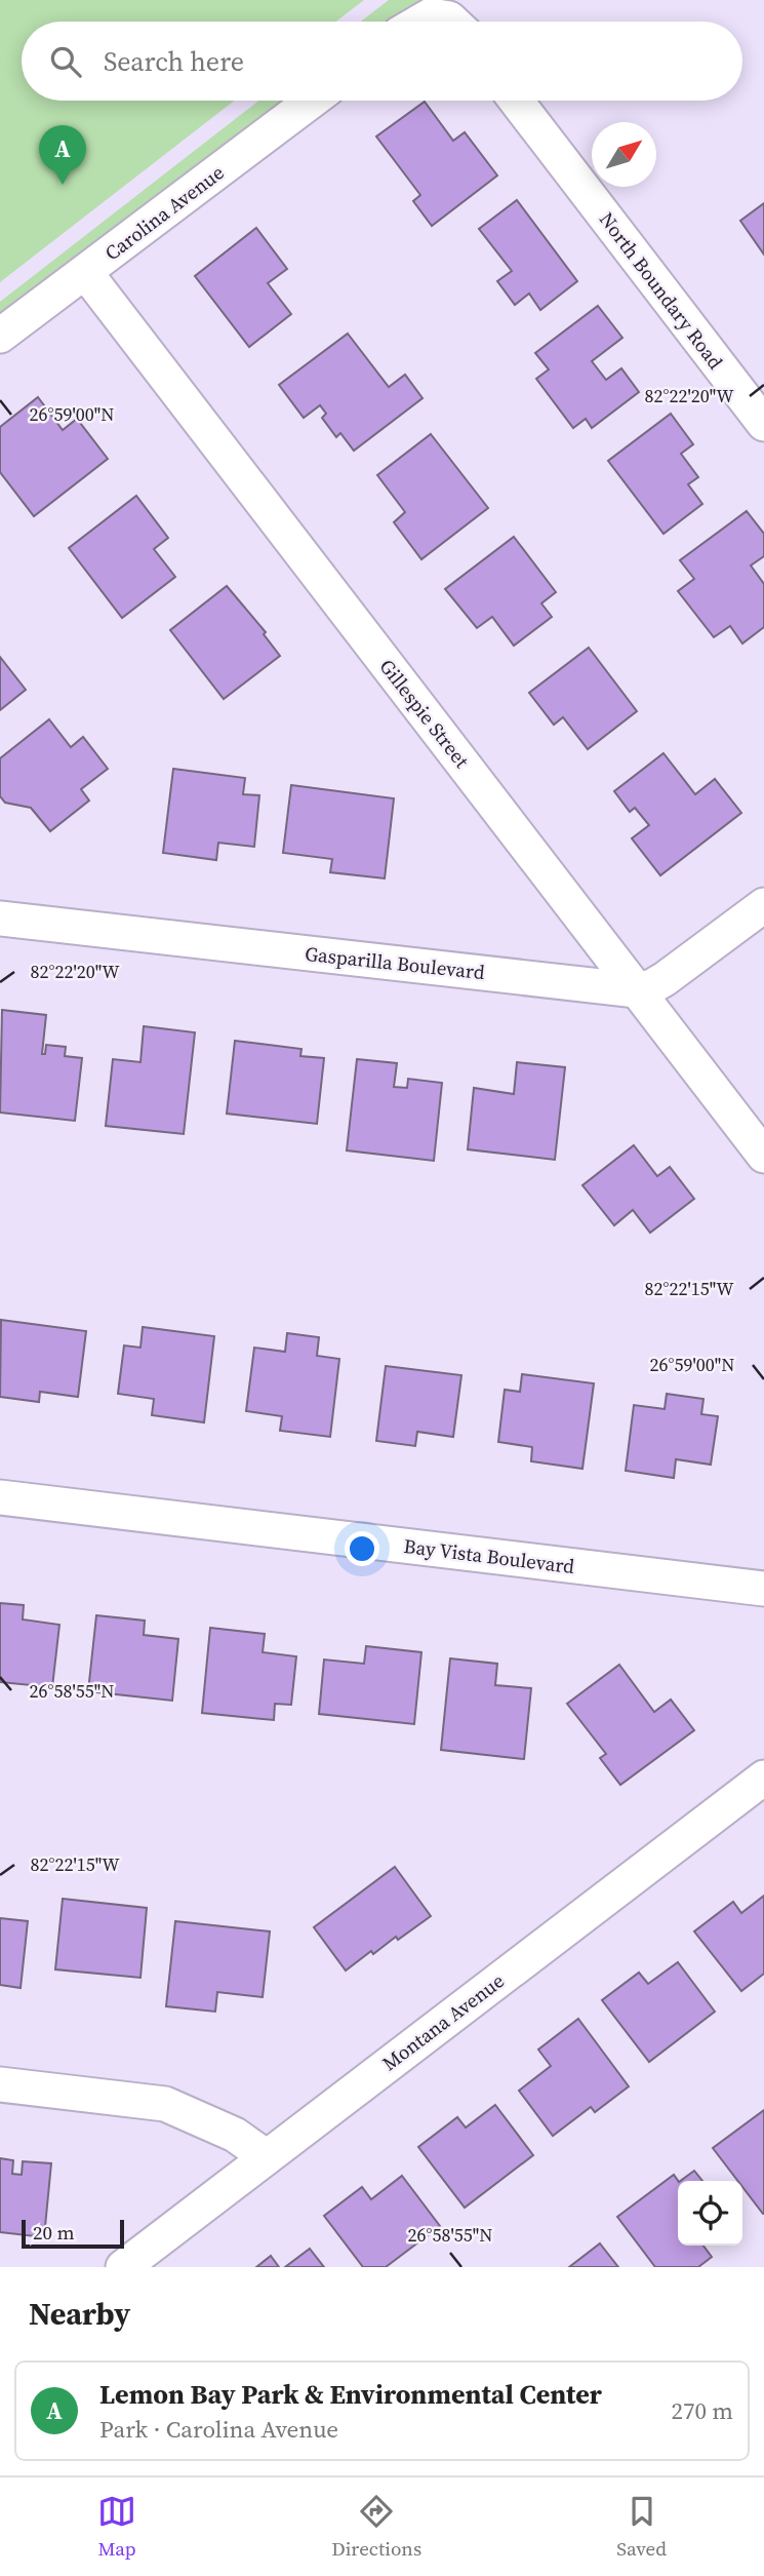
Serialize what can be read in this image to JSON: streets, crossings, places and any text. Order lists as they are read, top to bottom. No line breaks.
{"streets":{"street":["Carolina Avenue","North Boundary Road","Gillespie Street","Gasparilla Boulevard","Bay Vista Boulevard","Montana Avenue"]},"crossings":[["Carolina Avenue","Gillespie Street"],["Gillespie Street","Gasparilla Boulevard"]],"scale_bar":"20 m","north":"top right","page":{"search":"Search here","pins":"A","scale":"20 m","heading":"Nearby","list":[{"mark":"A","name":"Lemon Bay Park & Environmental Center","note":"Park · Carolina Avenue","value":"270 m"}],"nav":["Map","Directions","Saved"]},"coordinates":["82°22'20\"W","26°59'00\"N","82°22'15\"W","26°58'55\"N"]}
